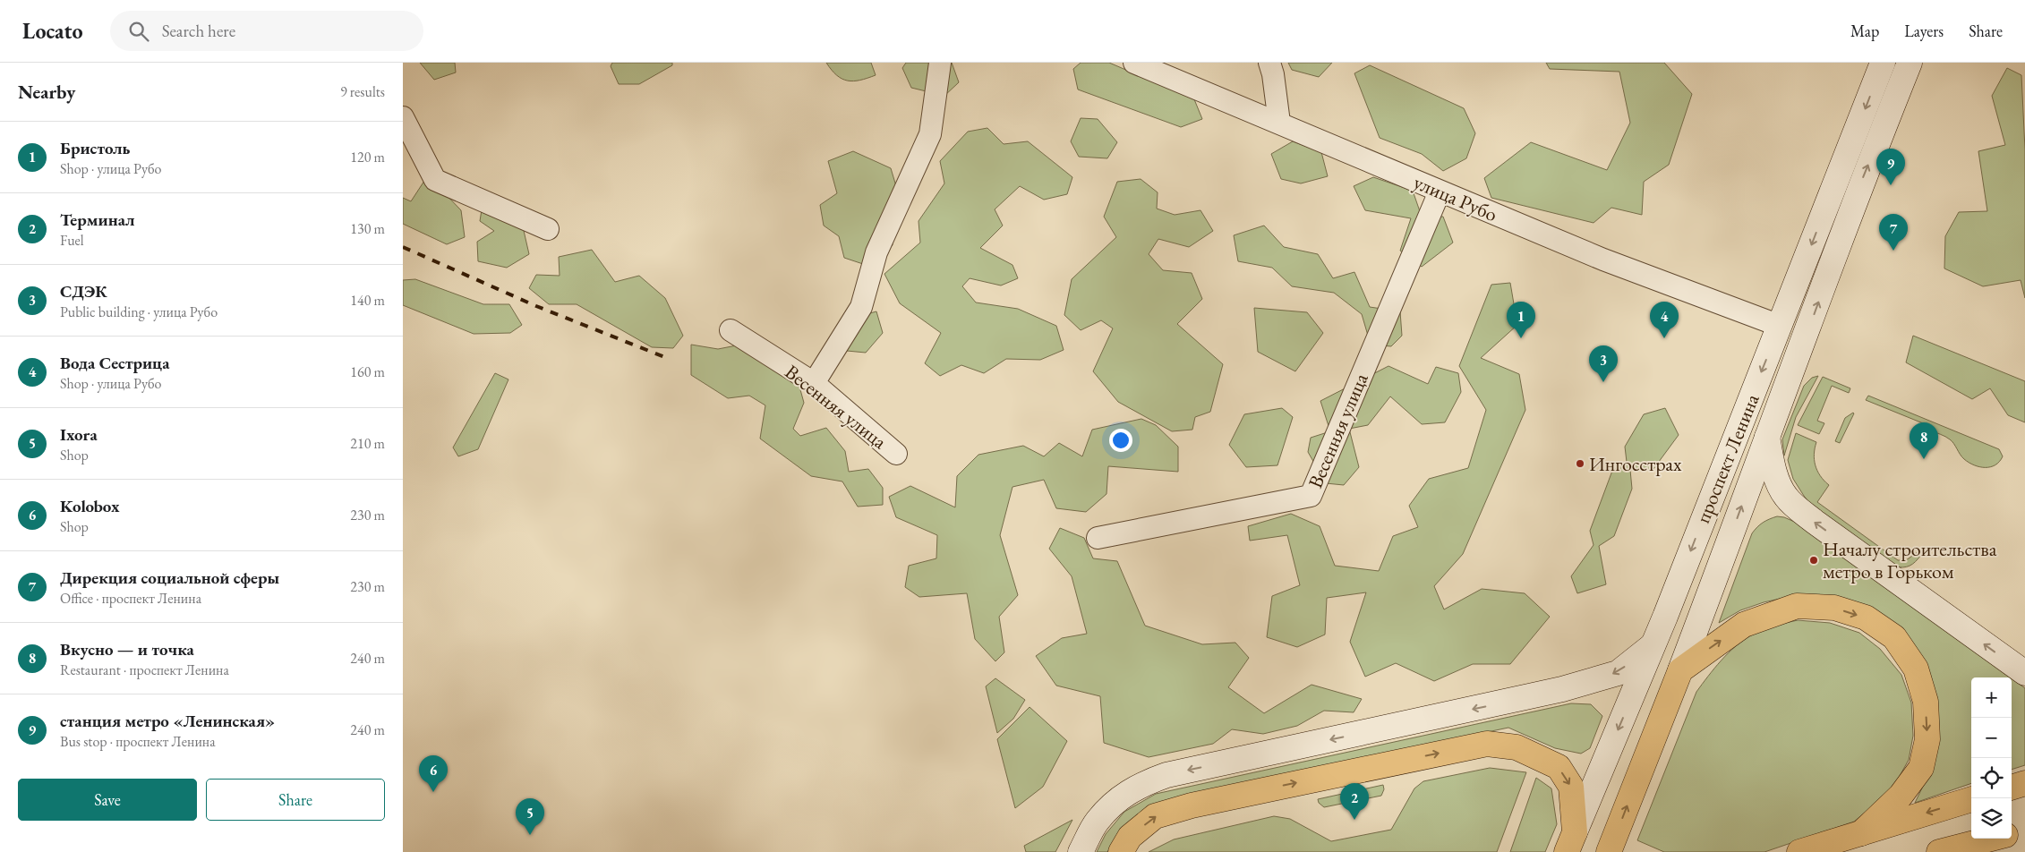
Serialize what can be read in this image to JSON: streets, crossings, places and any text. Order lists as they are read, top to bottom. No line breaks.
{"streets":{"main road":["проспект Ленина"],"street":["улица Рубо","Весенняя улица"]},"crossings":[["улица Рубо","Весенняя улица"],["улица Рубо","проспект Ленина"]],"places":["Ингосстрах","Началу строительства метро в Горьком"],"page":{"header":"Locato","search":"Search here","nav":["Map","Layers","Share"],"heading":["Nearby","9 results"],"list":[{"mark":"1","name":"Бристоль","note":"Shop · улица Рубо","value":"120 m"},{"mark":"2","name":"Терминал","note":"Fuel","value":"130 m"},{"mark":"3","name":"СДЭК","note":"Public building · улица Рубо","value":"140 m"},{"mark":"4","name":"Вода Сестрица","note":"Shop · улица Рубо","value":"160 m"},{"mark":"5","name":"Ixora","note":"Shop","value":"210 m"},{"mark":"6","name":"Kolobox","note":"Shop","value":"230 m"},{"mark":"7","name":"Дирекция социальной сферы","note":"Office · проспект Ленина","value":"230 m"},{"mark":"8","name":"Вкусно — и точка","note":"Restaurant · проспект Ленина","value":"240 m"},{"mark":"9","name":"станция метро «Ленинская»","note":"Bus stop · проспект Ленина","value":"240 m"}],"pins":["9","7","1","4","3","8","6","2","5"],"map_buttons":["+","−"],"buttons":["Save","Share"]}}
